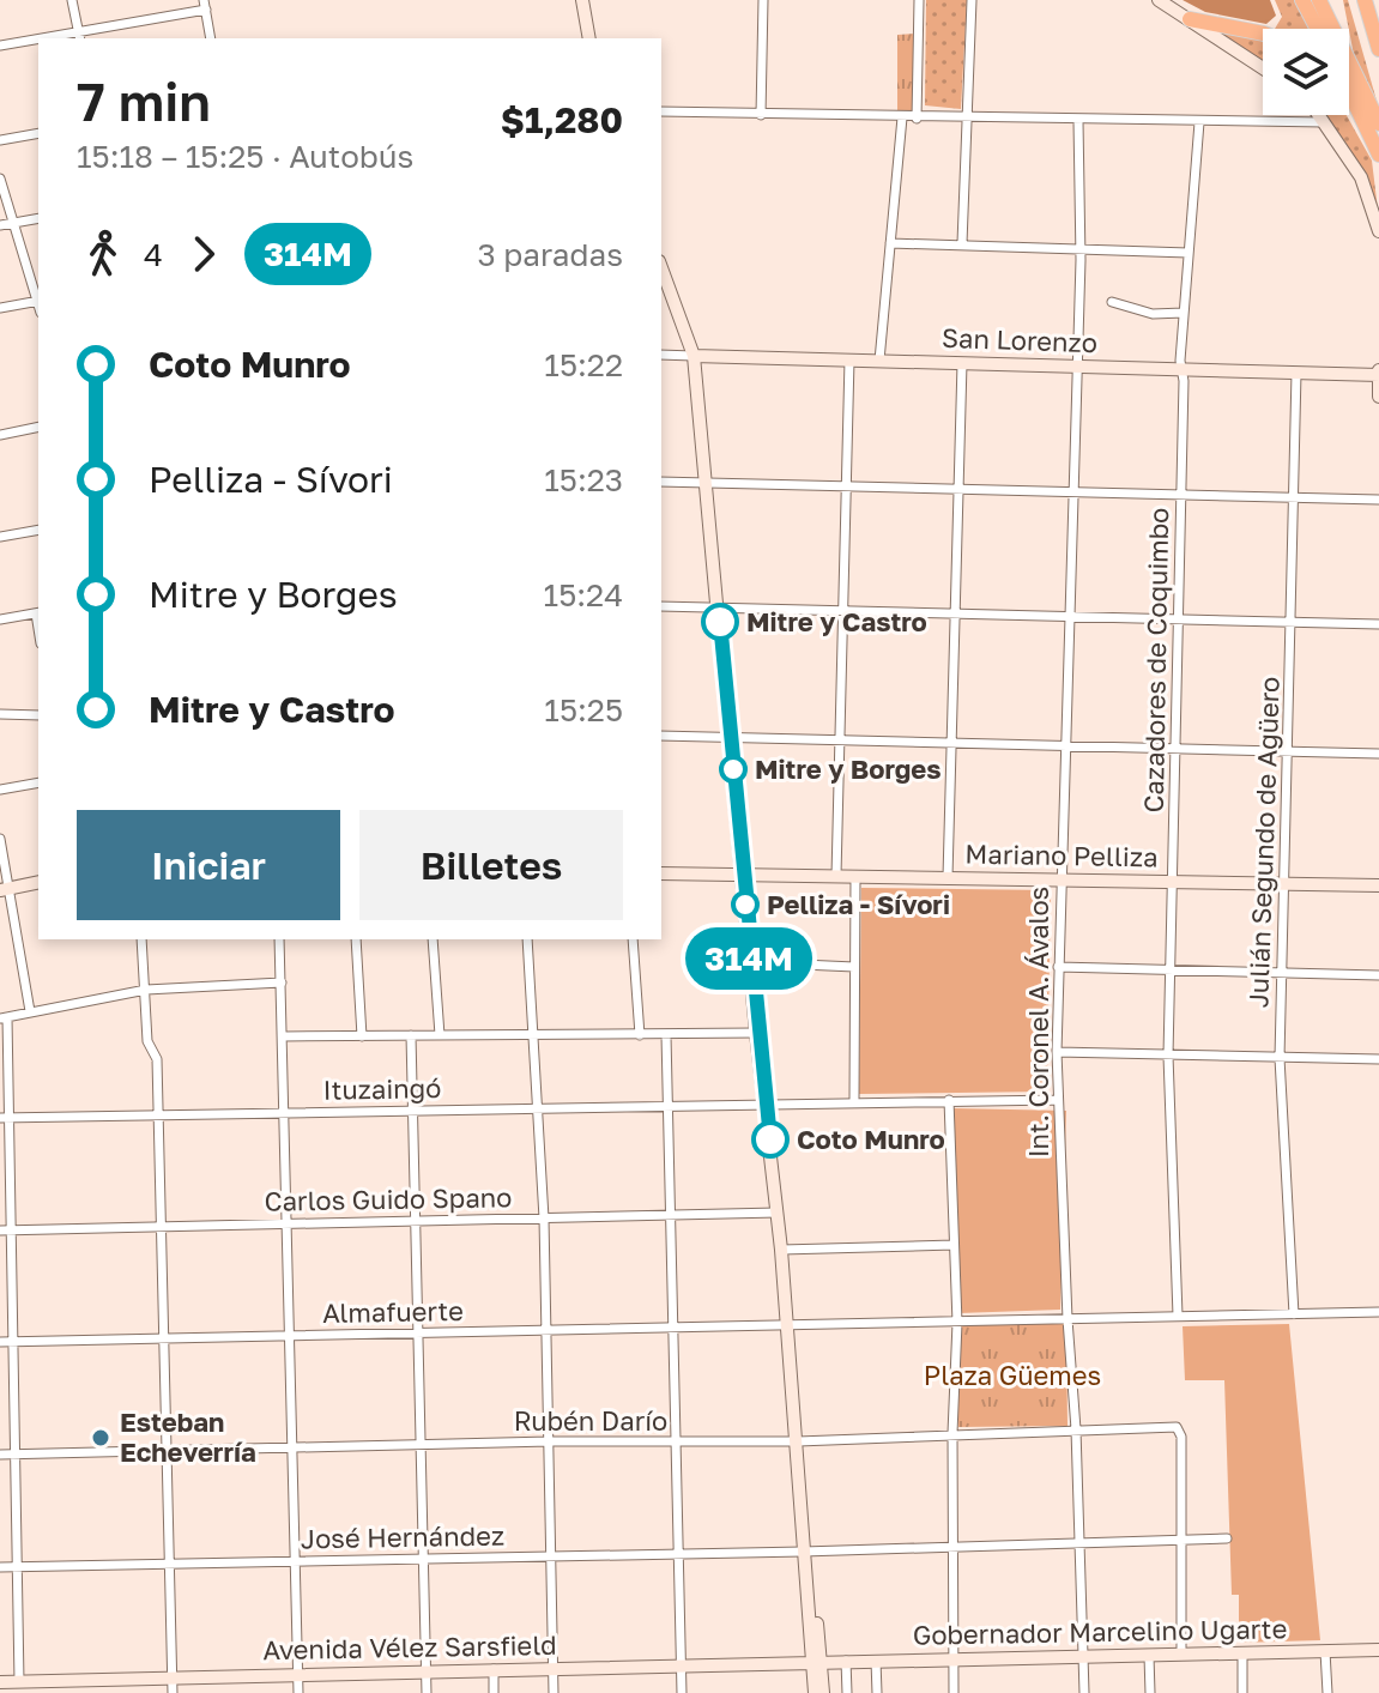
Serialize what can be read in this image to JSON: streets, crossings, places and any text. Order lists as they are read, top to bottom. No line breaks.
{"streets":{"main road":["San Lorenzo","Mariano Pelliza","Gobernador Marcelino Ugarte","Avenida Vélez Sarsfield"],"street":["Cazadores de Coquimbo","Julián Segundo de Agüero","Int. Coronel A. Ávalos","Ituzaingó","Carlos Guido Spano","Almafuerte","Rubén Darío","José Hernández"]},"crossings":[["San Lorenzo","Cazadores de Coquimbo"],["San Lorenzo","Julián Segundo de Agüero"],["San Lorenzo","Int. Coronel A. Ávalos"],["Cazadores de Coquimbo","Mariano Pelliza"],["Cazadores de Coquimbo","Almafuerte"],["Julián Segundo de Agüero","Mariano Pelliza"],["Julián Segundo de Agüero","Almafuerte"],["Mariano Pelliza","Int. Coronel A. Ávalos"],["Int. Coronel A. Ávalos","Ituzaingó"],["Int. Coronel A. Ávalos","Almafuerte"],["Int. Coronel A. Ávalos","Rubén Darío"],["Int. Coronel A. Ávalos","José Hernández"],["Int. Coronel A. Ávalos","Gobernador Marcelino Ugarte"],["Rubén Darío","José Hernández"],["Gobernador Marcelino Ugarte","Avenida Vélez Sarsfield"]],"parks":["Plaza Güemes"],"places":["Mitre y Castro","Mitre y Borges","Pelliza - Sívori","Coto Munro","Esteban Echeverría"],"lines":["bus line 314M"],"page":{"on_map":"314M","heading":["7 min","15:18 – 15:25 · Autobús","$1,280"],"legs":["4","314M","3 paradas"],"list":[{"name":"Coto Munro","value":"15:22"},{"name":"Pelliza - Sívori","value":"15:23"},{"name":"Mitre y Borges","value":"15:24"},{"name":"Mitre y Castro","value":"15:25"}],"buttons":["Iniciar","Billetes"]}}
